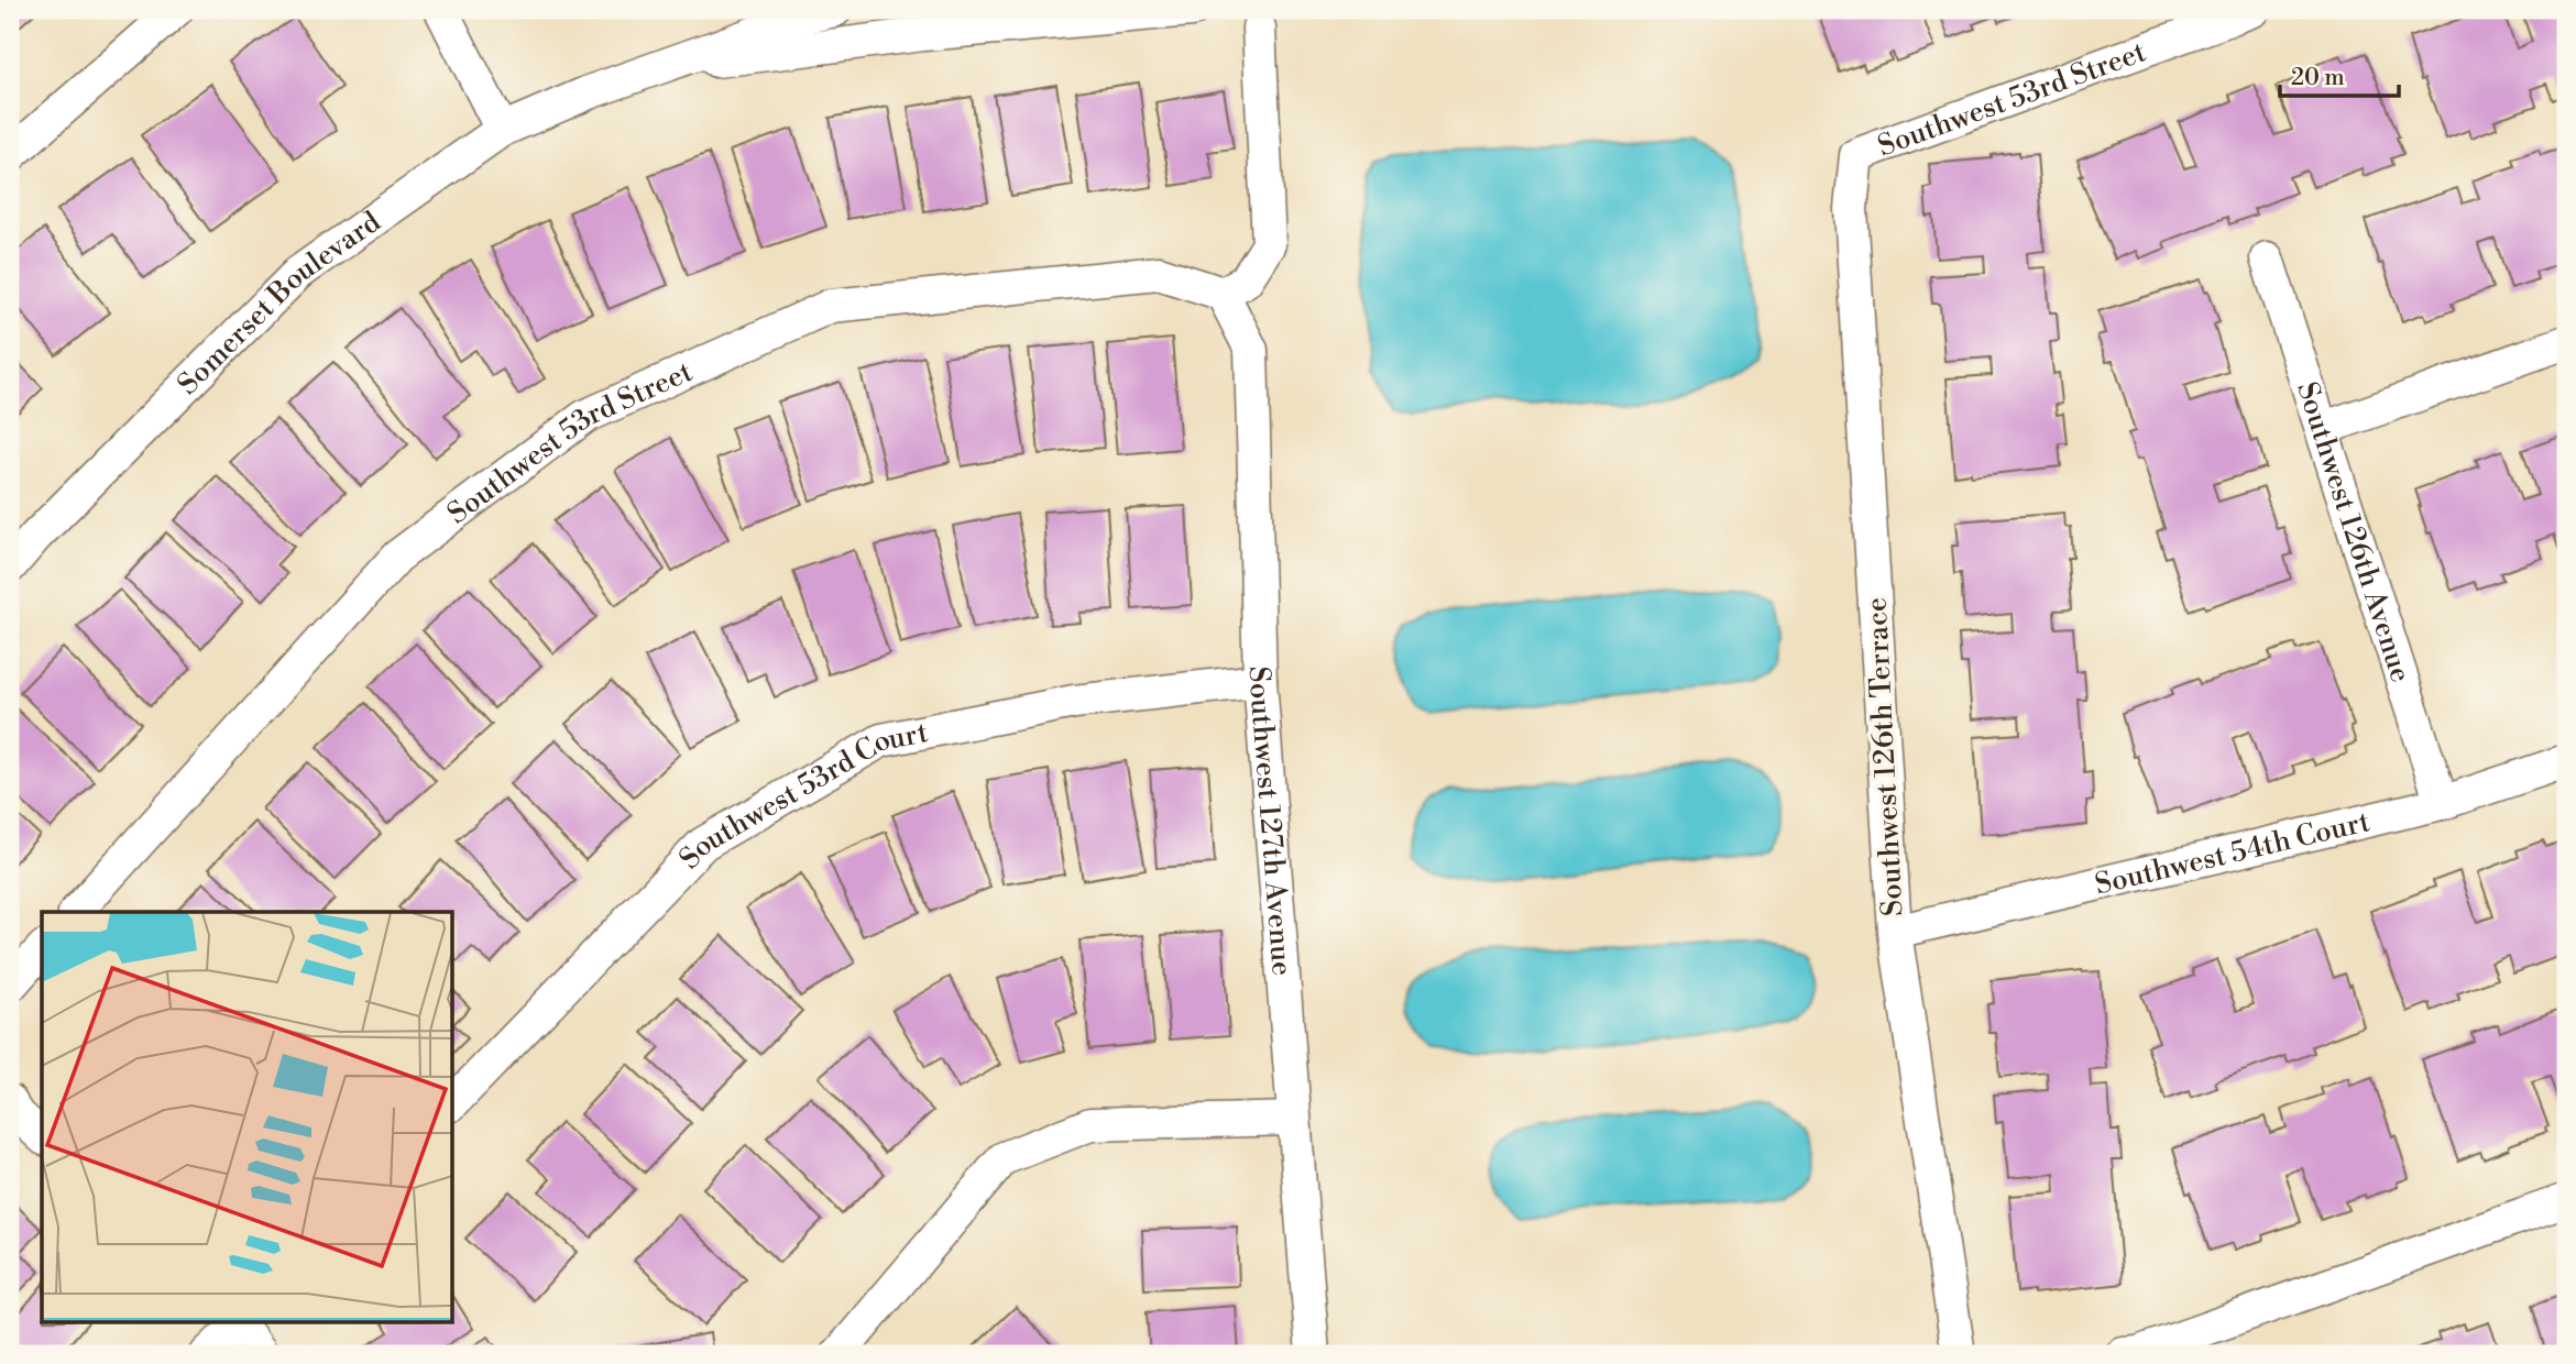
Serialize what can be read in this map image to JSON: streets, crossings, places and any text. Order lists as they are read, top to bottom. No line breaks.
{"streets":{"street":["Southwest 53rd Street","Somerset Boulevard","Southwest 126th Avenue","Southwest 126th Terrace","Southwest 53rd Court","Southwest 127th Avenue","Southwest 54th Court"]},"crossings":[["Southwest 53rd Street","Southwest 126th Terrace"],["Southwest 53rd Street","Southwest 127th Avenue"],["Southwest 126th Avenue","Southwest 54th Court"],["Southwest 126th Terrace","Southwest 54th Court"],["Southwest 53rd Court","Southwest 127th Avenue"]],"scale_bar":"20 m"}
